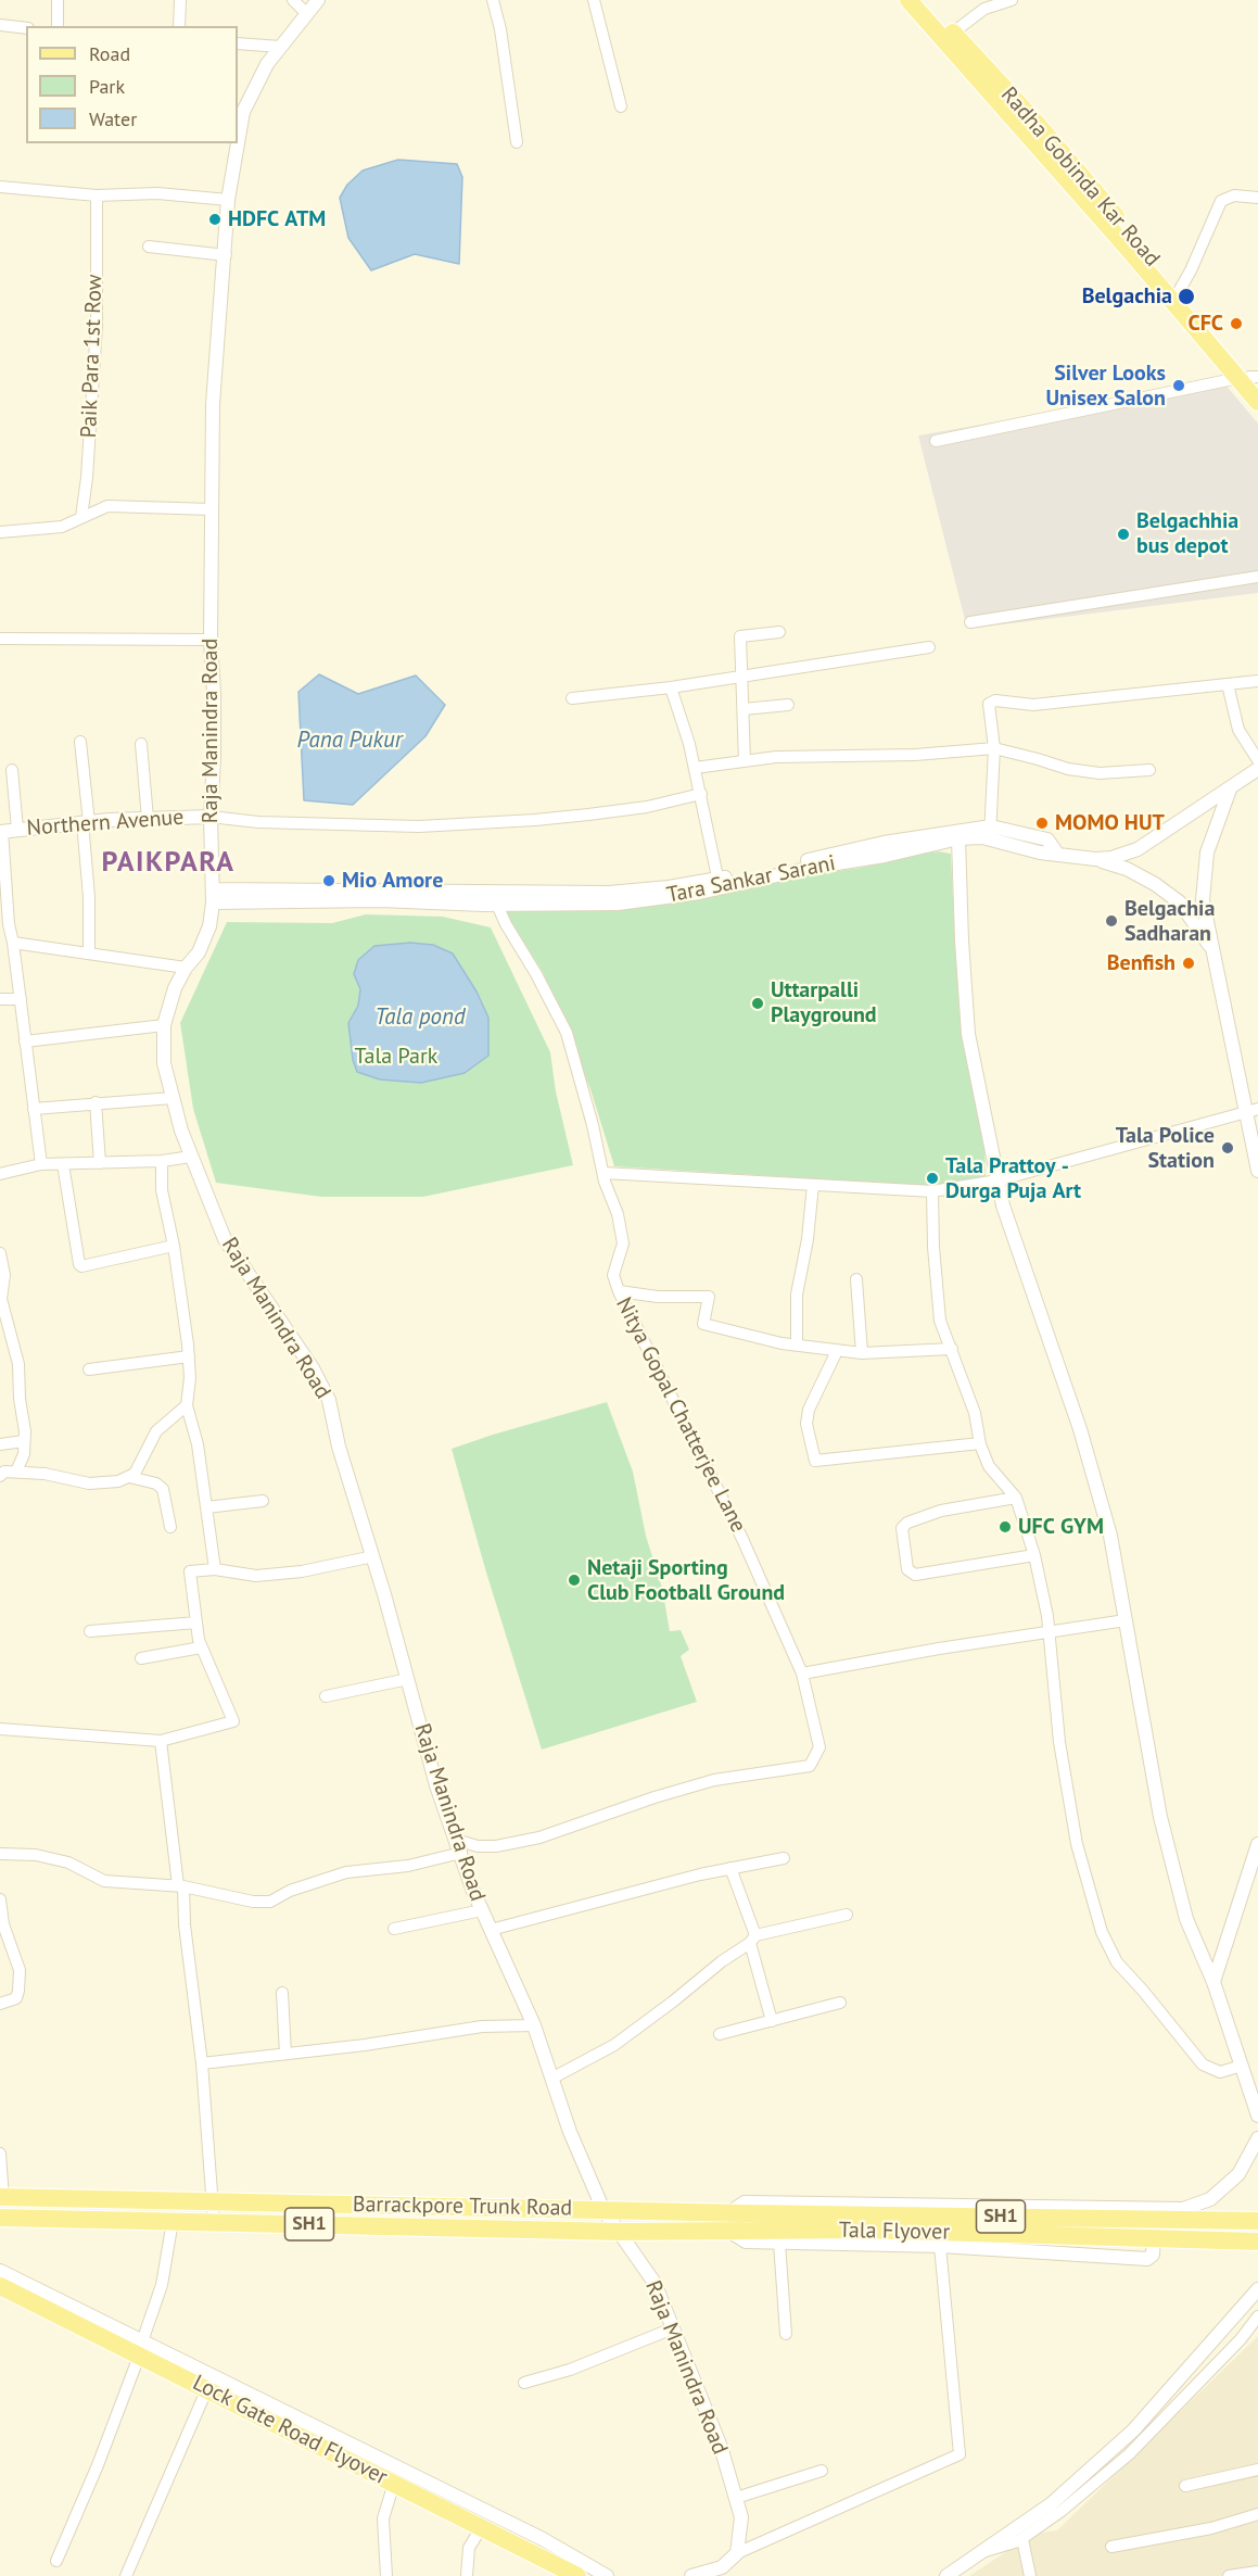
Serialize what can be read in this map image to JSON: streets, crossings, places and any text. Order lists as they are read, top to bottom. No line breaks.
{"streets":{"main road":["Radha Gobinda Kar Road","Barrackpore Trunk Road","SH1","Tala Flyover","Lock Gate Road Flyover"],"street":["Paik Para 1st Row","Raja Manindra Road","Northern Avenue","Tara Sankar Sarani","Nitya Gopal Chatterjee Lane"]},"crossings":[["Raja Manindra Road","Northern Avenue"],["Raja Manindra Road","Tara Sankar Sarani"],["Raja Manindra Road","Nitya Gopal Chatterjee Lane"],["Raja Manindra Road","Barrackpore Trunk Road"],["Tara Sankar Sarani","Nitya Gopal Chatterjee Lane"],["Barrackpore Trunk Road","Tala Flyover"]],"districts":["PAIKPARA"],"water":["Pana Pukur","Tala pond"],"parks":["Tala Park"],"places":["HDFC ATM","Belgachia","CFC","Silver Looks Unisex Salon","Belgachhia bus depot","MOMO HUT","Mio Amore","Belgachia Sadharan","Benfish","Uttarpalli Playground","Tala Police Station","Tala Prattoy - Durga Puja Art","UFC GYM","Netaji Sporting Club Football Ground"],"legend":["Road","Park","Water"]}
